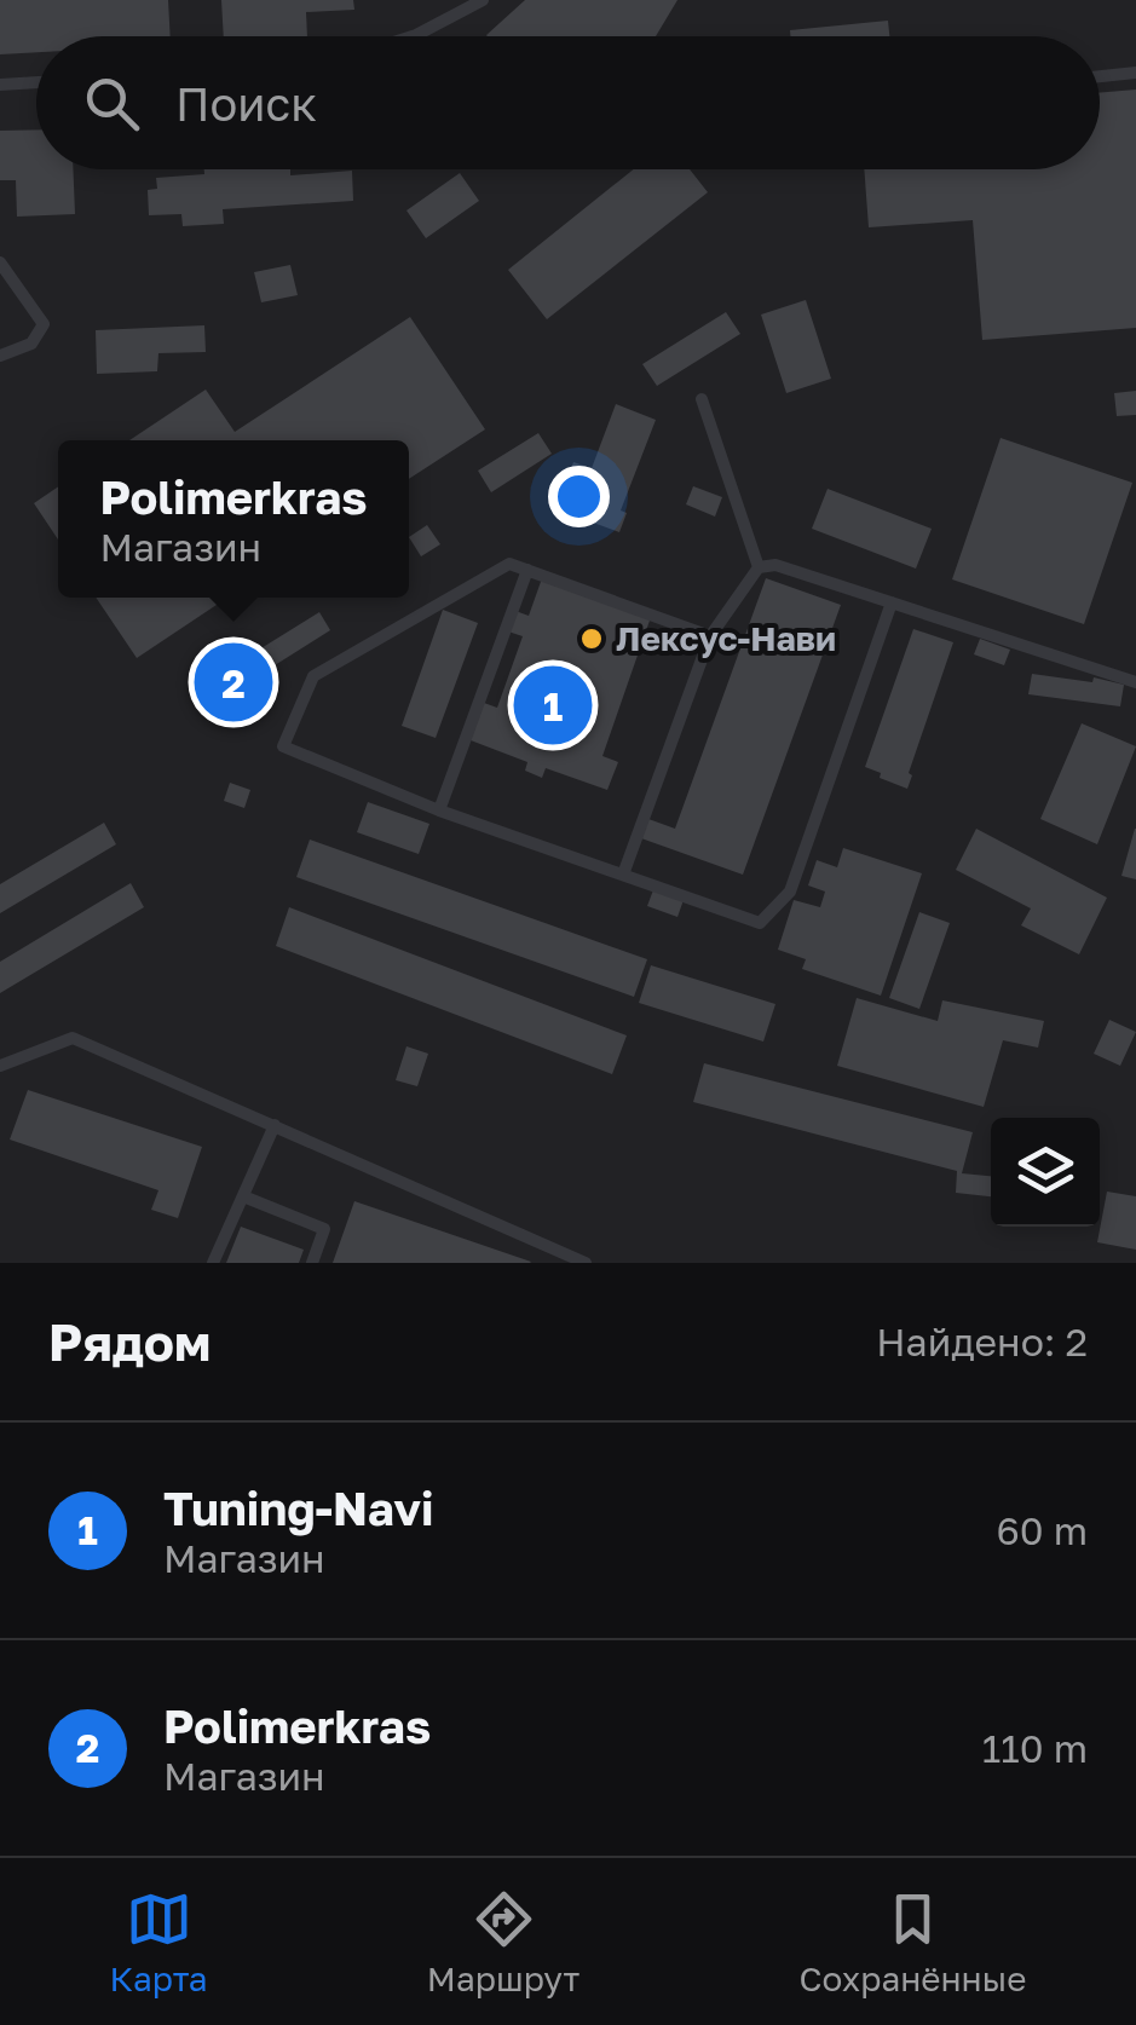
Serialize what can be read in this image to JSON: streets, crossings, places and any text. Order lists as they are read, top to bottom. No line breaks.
{"places":["Лексус-Нави"],"page":{"search":"Поиск","popup":["Polimerkras","Магазин"],"pins":["2","1"],"heading":["Рядом","Найдено: 2"],"list":[{"mark":"1","name":"Tuning-Navi","note":"Магазин","value":"60 m"},{"mark":"2","name":"Polimerkras","note":"Магазин","value":"110 m"}],"nav":["Карта","Маршрут","Сохранённые"]}}
